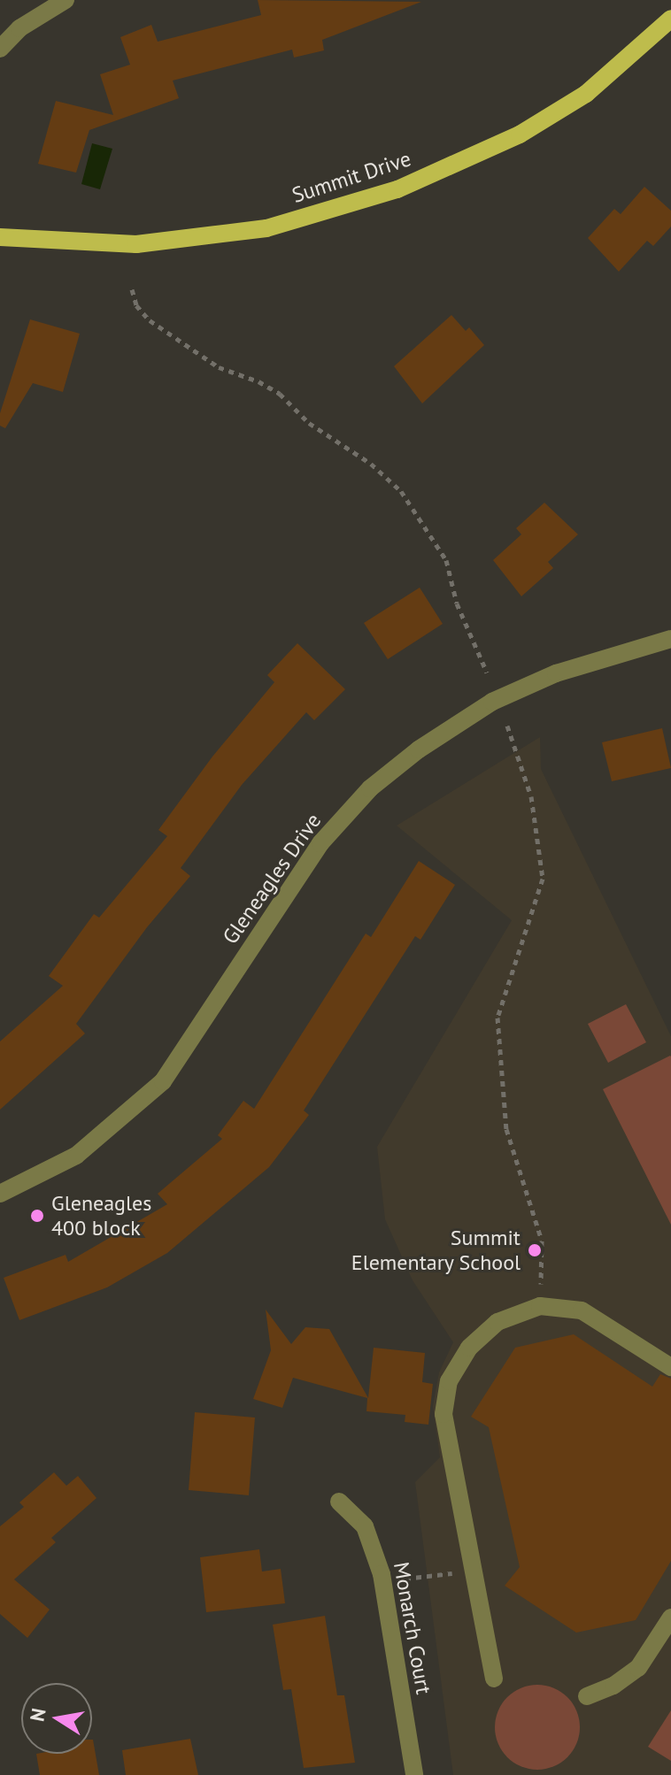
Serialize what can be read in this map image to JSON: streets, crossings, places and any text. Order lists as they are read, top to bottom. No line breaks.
{"streets":{"main road":["Summit Drive"],"street":["Gleneagles Drive","Monarch Court"]},"places":["Gleneagles 400 block","Summit Elementary School"],"north":"left"}
